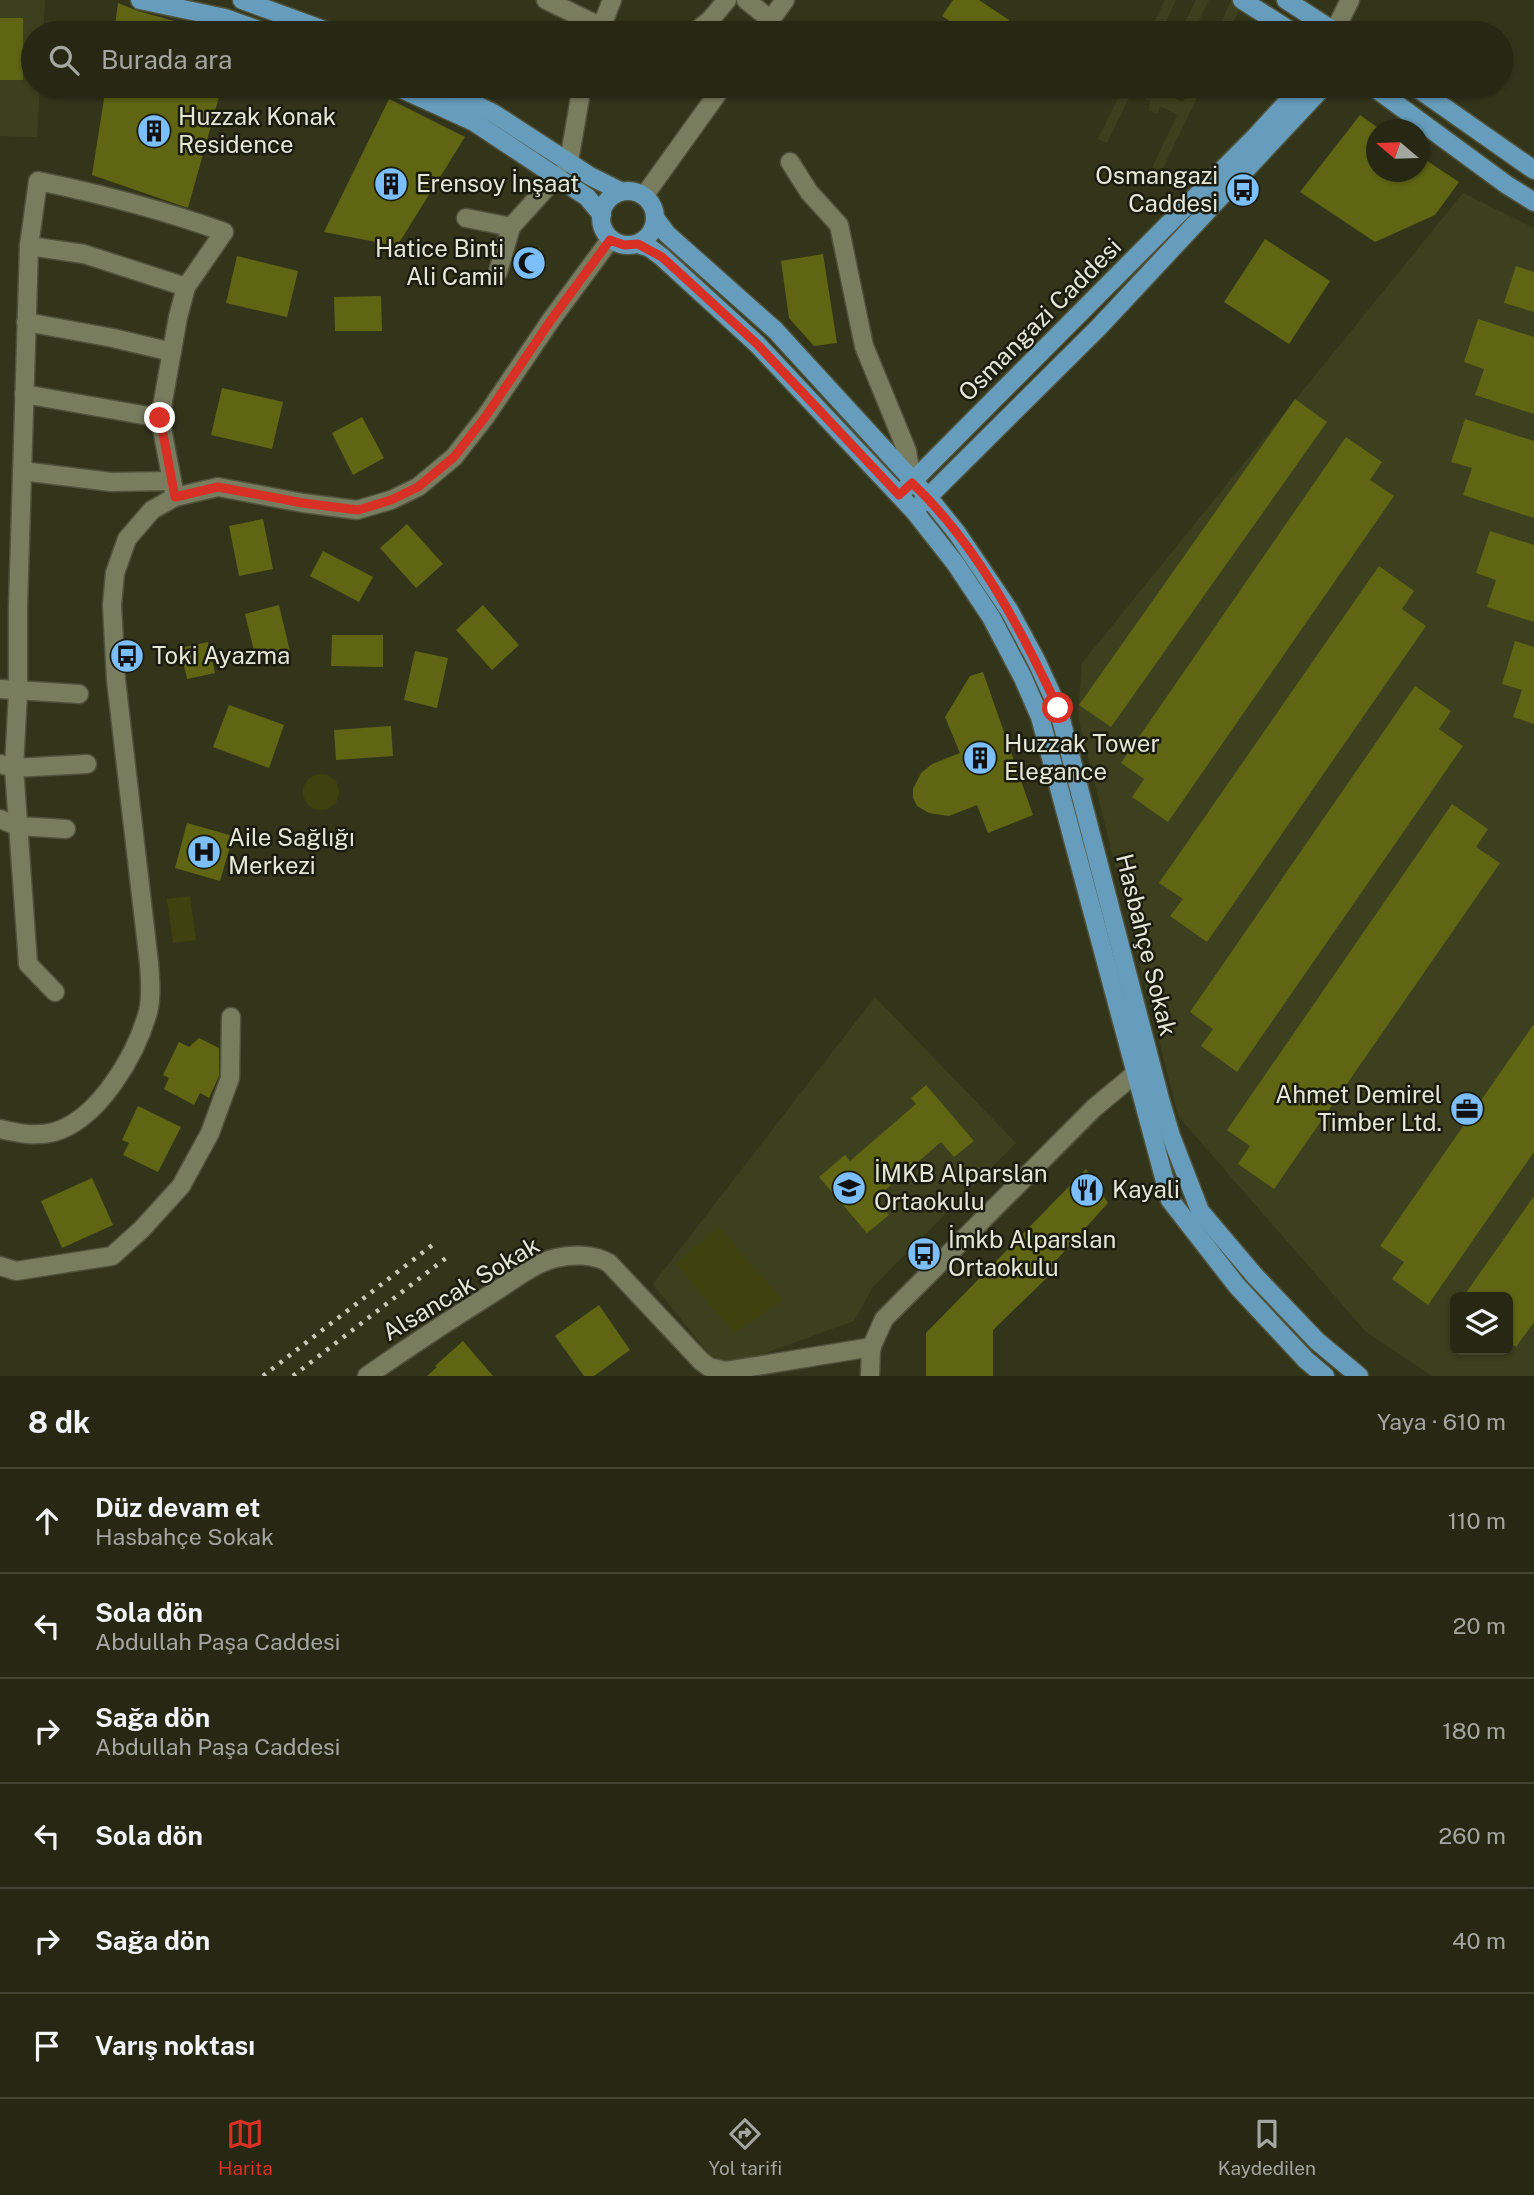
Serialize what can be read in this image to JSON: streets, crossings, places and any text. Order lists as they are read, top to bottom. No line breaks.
{"streets":{"main road":["Osmangazi Caddesi","Hasbahçe Sokak"],"street":["Alsancak Sokak"]},"crossings":[["Osmangazi Caddesi","Hasbahçe Sokak"]],"places":{"building":["Huzzak Konak Residence","Erensoy İnşaat","Huzzak Tower Elegance"],"bus stop":["Osmangazi̇ Caddesi̇","Toki Ayazma","İmkb Alparslan Ortaokulu"],"mosque":["Hatice Binti Ali Camii"],"hospital":["Aile Sağlığı Merkezi"],"office":["Ahmet Demirel Timber Ltd."],"school or university":["İMKB Alparslan Ortaokulu"],"restaurant":["Kayali"]},"north":"left","page":{"search":"Burada ara","heading":["8 dk","Yaya · 610 m"],"list":[["Düz devam et","Hasbahçe Sokak","110 m"],["Sola dön","Abdullah Paşa Caddesi","20 m"],["Sağa dön","Abdullah Paşa Caddesi","180 m"],["Sola dön","260 m"],["Sağa dön","40 m"],"Varış noktası"],"nav":["Harita","Yol tarifi","Kaydedilen"]}}
